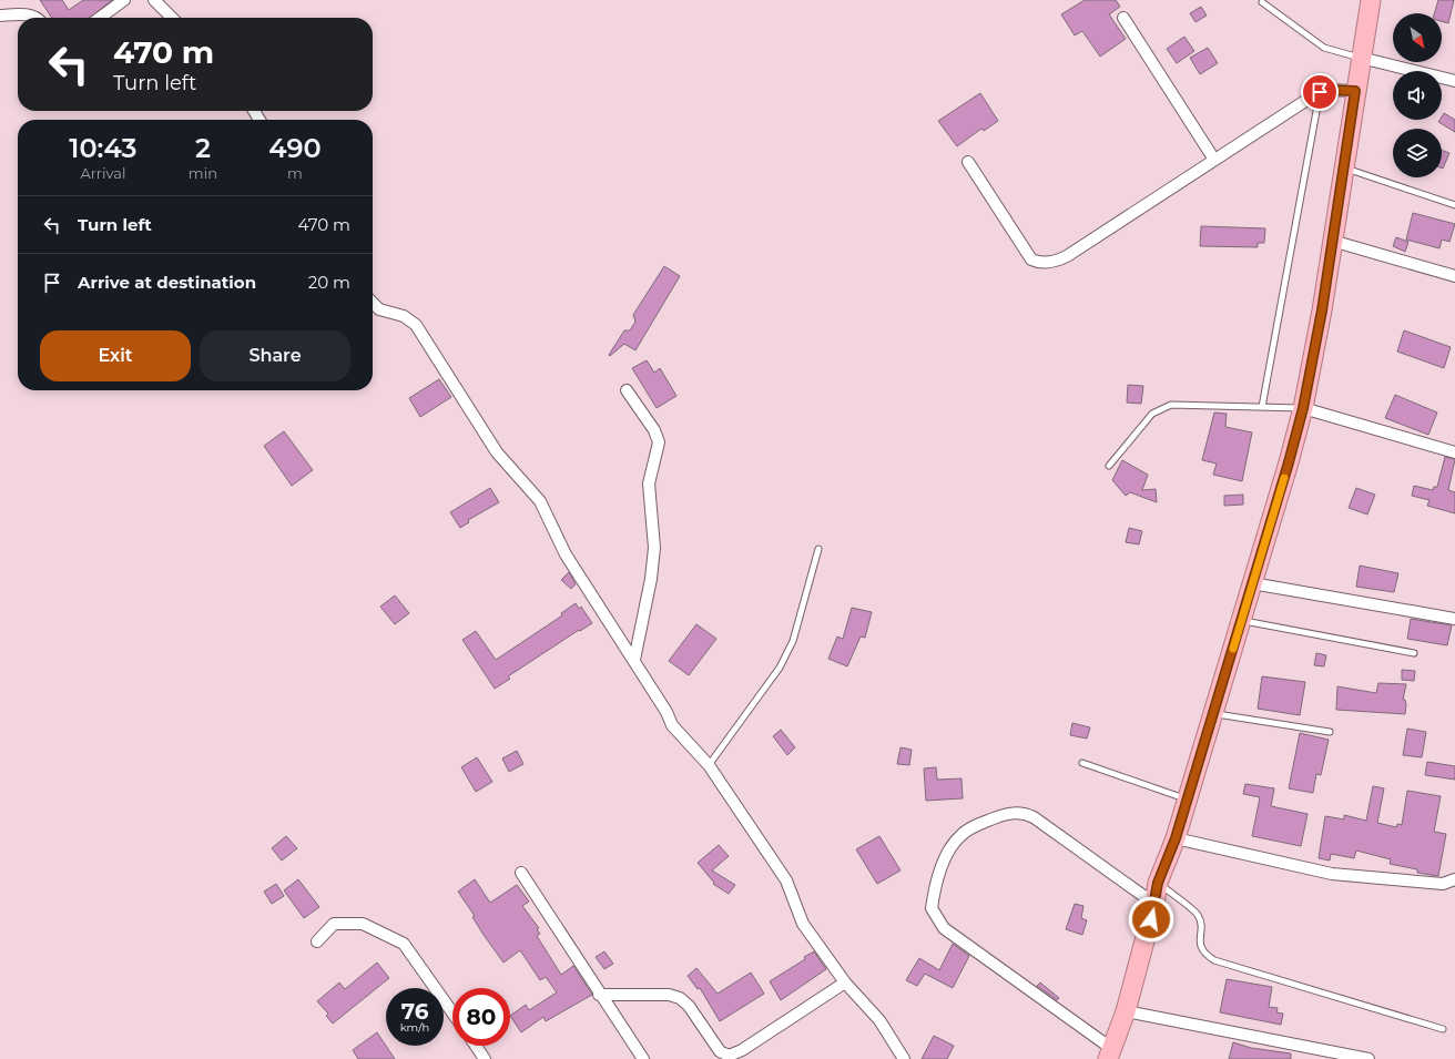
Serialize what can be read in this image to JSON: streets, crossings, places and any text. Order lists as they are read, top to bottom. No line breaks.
{"north":"bottom right","page":{"turn":["470 m","Turn left"],"eta":["10:43","Arrival","2","min","490","m"],"list":[{"name":"Turn left","value":"470 m"},{"name":"Arrive at destination","value":"20 m"}],"buttons":["Exit","Share"],"speed":"76 km/h","limit":"80"}}
